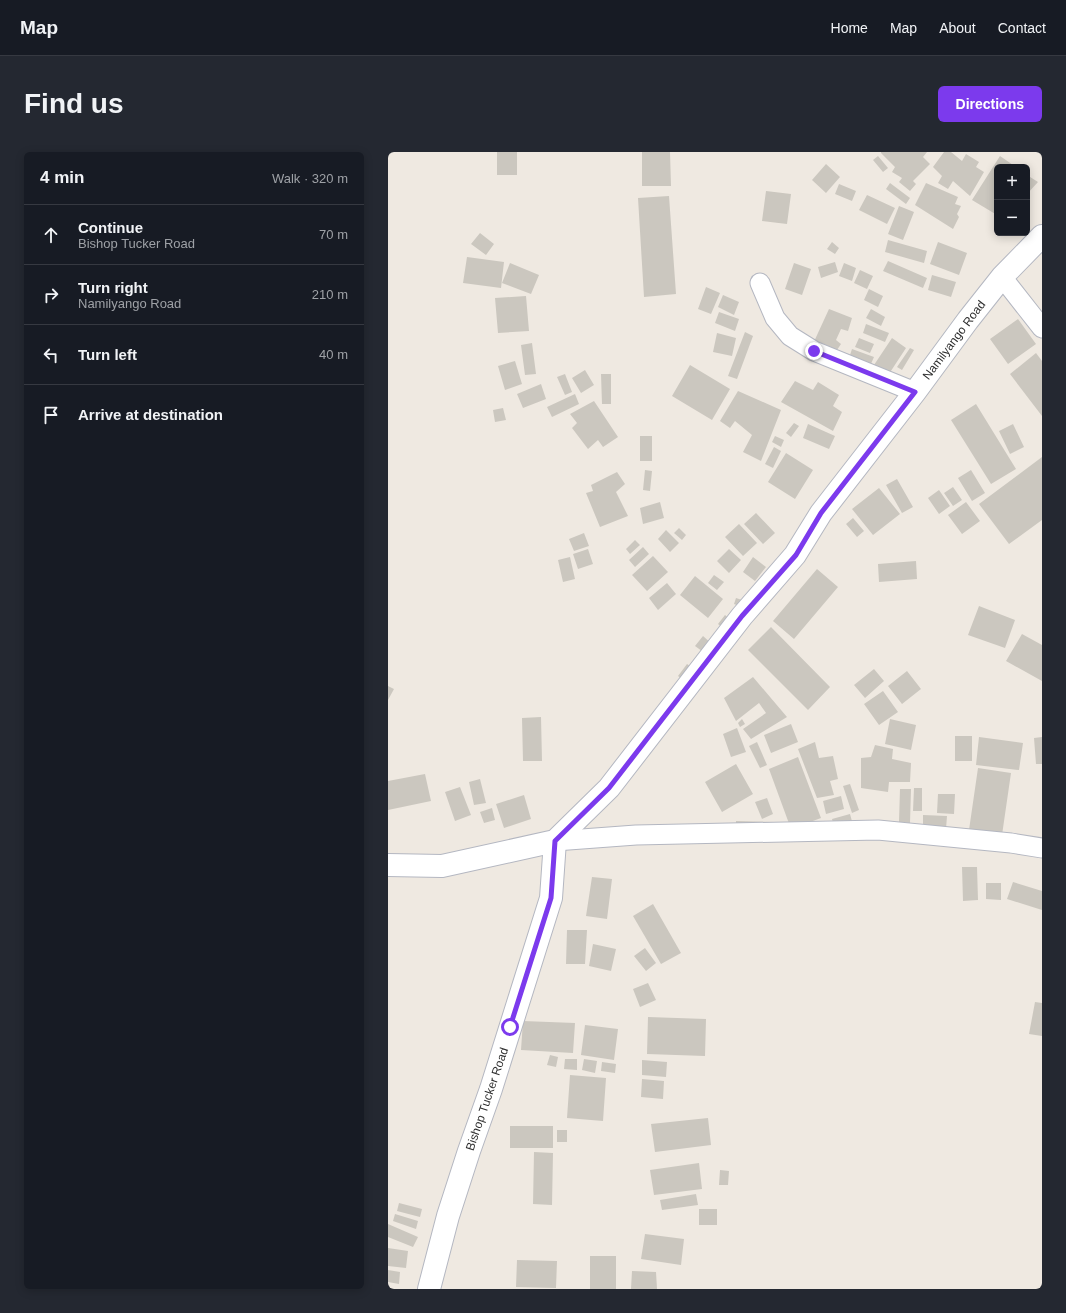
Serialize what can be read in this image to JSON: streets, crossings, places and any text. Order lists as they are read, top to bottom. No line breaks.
{"streets":{"main road":["Namilyango Road","Bishop Tucker Road"]},"crossings":[["Namilyango Road","Bishop Tucker Road"]],"page":{"header":"Map","nav":["Home","Map","About","Contact"],"buttons":"Directions","title":"Find us","heading":["4 min","Walk · 320 m"],"map_buttons":["+","−"],"list":[["Continue","Bishop Tucker Road","70 m"],["Turn right","Namilyango Road","210 m"],["Turn left","40 m"],"Arrive at destination"]}}
